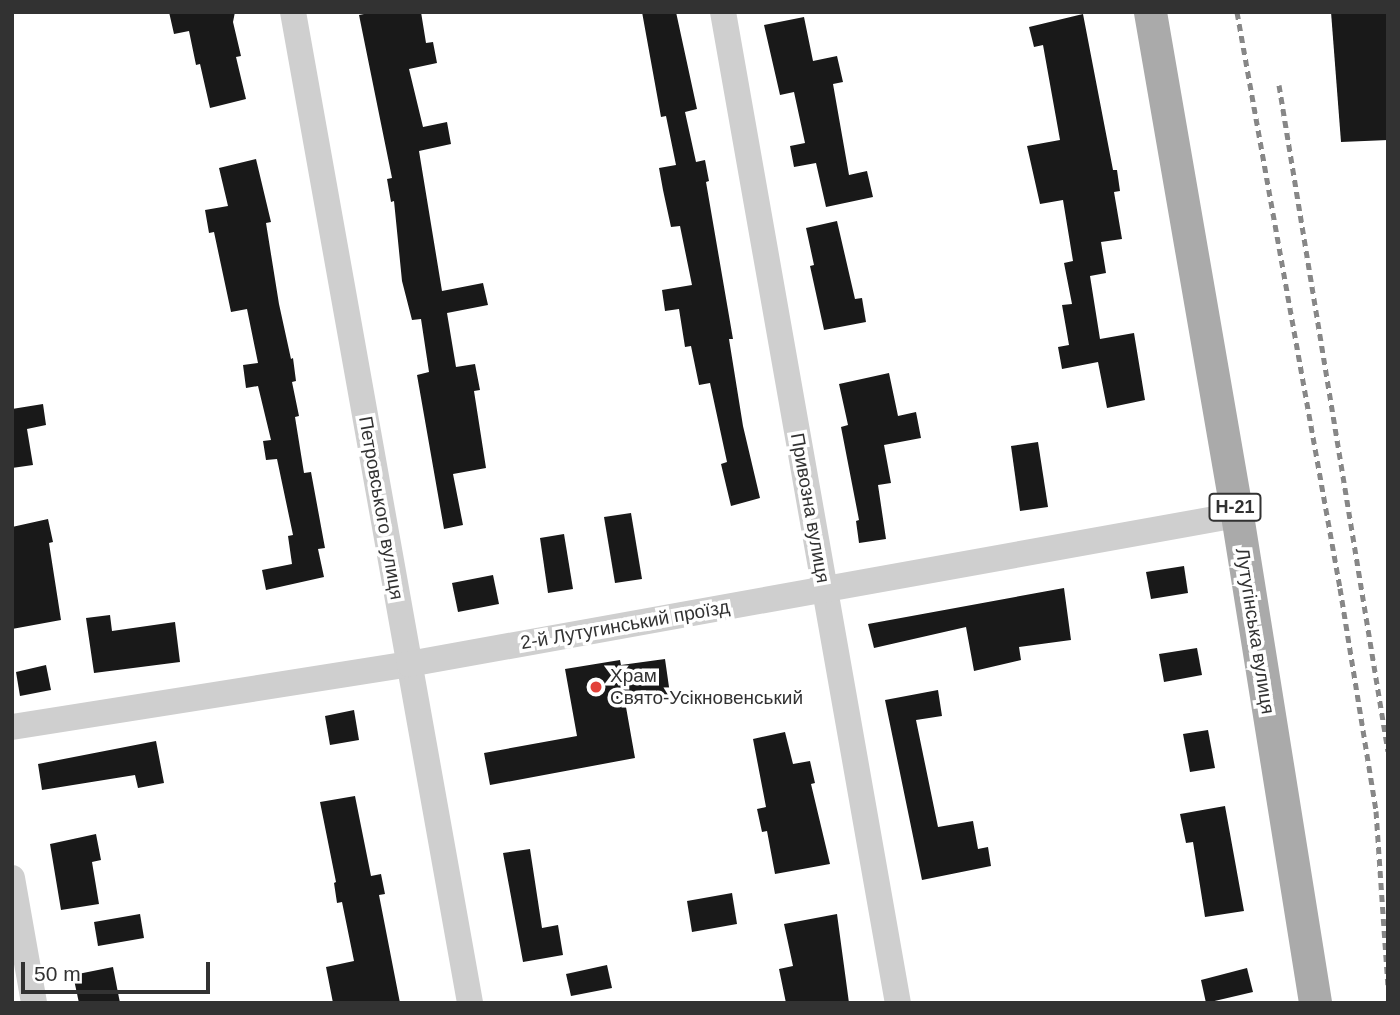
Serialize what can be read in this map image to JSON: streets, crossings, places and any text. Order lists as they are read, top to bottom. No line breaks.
{"streets":{"main road":["Н-21","Лутугінська вулиця"],"street":["Петровського вулиця","Привозна вулиця","2-й Лутугинський проїзд"]},"crossings":[["Петровського вулиця","2-й Лутугинський проїзд"],["Привозна вулиця","2-й Лутугинський проїзд"],["2-й Лутугинський проїзд","Лутугінська вулиця"]],"places":["Храм Свято-Усікновенський"],"scale_bar":"50 m"}
